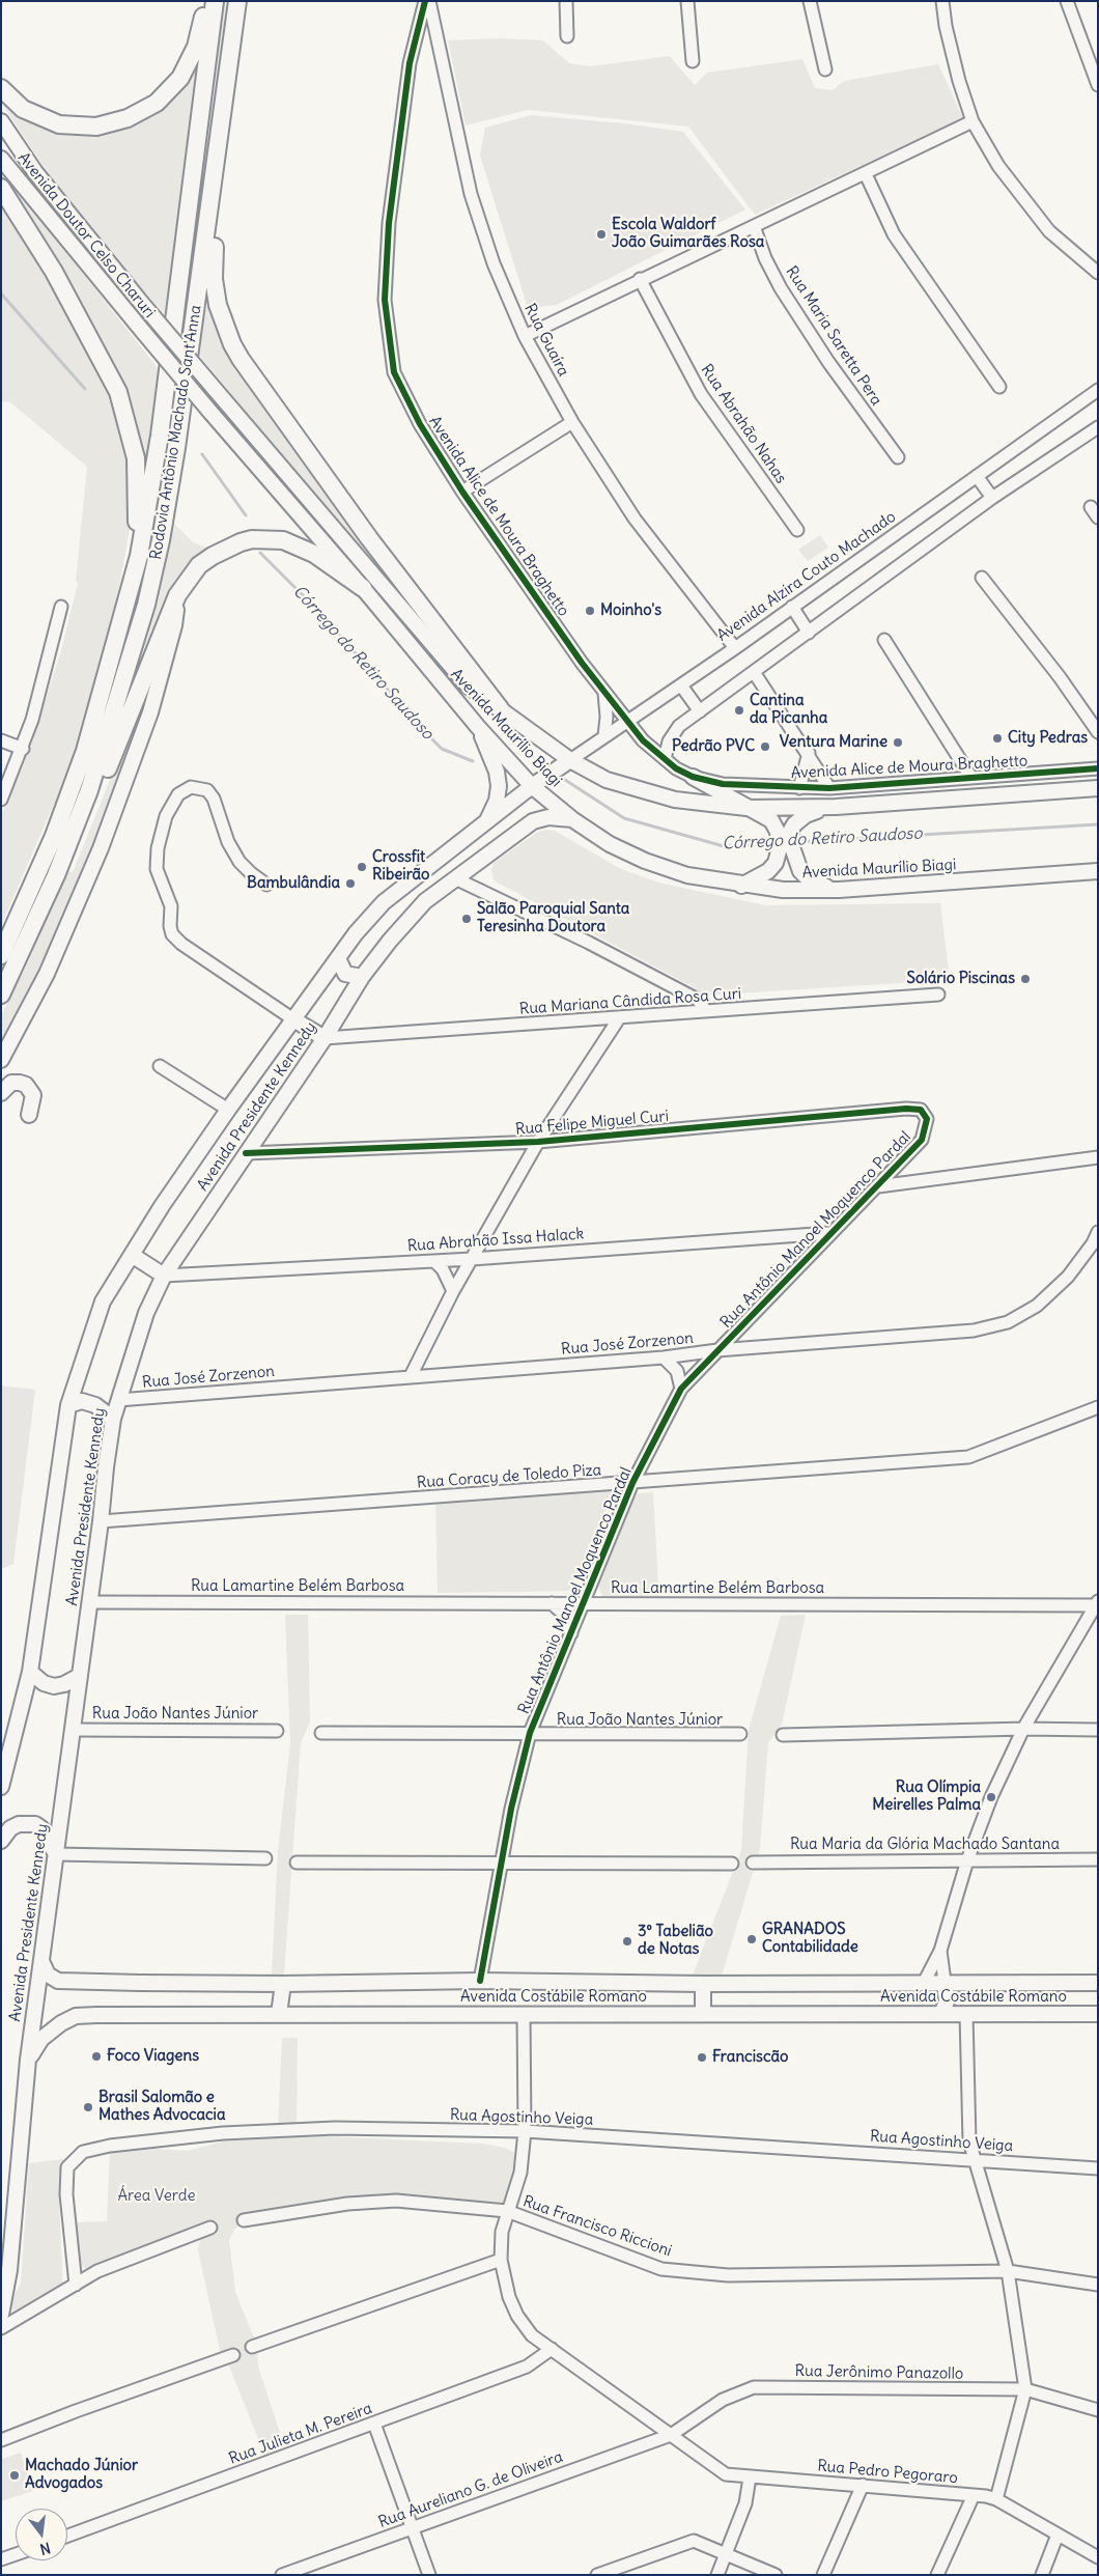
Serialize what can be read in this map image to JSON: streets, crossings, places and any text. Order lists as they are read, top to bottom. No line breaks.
{"streets":{"highway":["Rodovia Antônio Machado Sant'Anna"],"main road":["Avenida Doutor Celso Charuri","Avenida Alzira Couto Machado","Avenida Maurílio Biagi","Avenida Presidente Kennedy","Avenida Costábile Romano"],"street":["Rua Maria Saretta Pera","Rua Guaíra","Rua Abrahão Nahas","Avenida Alice de Moura Braghetto","Rua Mariana Cândida Rosa Curi","Rua Felipe Miguel Curi","Rua Antônio Manoel Moquenco Pardal","Rua Abrahão Issa Halack","Rua José Zorzenon","Rua Coracy de Toledo Piza","Rua Lamartine Belém Barbosa","Rua João Nantes Júnior","Rua Maria da Glória Machado Santana","Rua Agostinho Veiga","Rua Francisco Riccioni","Rua Jerônimo Panazollo","Rua Julieta M. Pereira","Rua Pedro Pegoraro","Rua Aureliano G. de Oliveira"]},"crossings":[["Avenida Doutor Celso Charuri","Avenida Maurílio Biagi"],["Rua Guaíra","Avenida Alzira Couto Machado"],["Avenida Alice de Moura Braghetto","Avenida Alzira Couto Machado"],["Avenida Alzira Couto Machado","Avenida Maurílio Biagi"],["Avenida Alzira Couto Machado","Avenida Presidente Kennedy"],["Avenida Maurílio Biagi","Avenida Presidente Kennedy"],["Rua Mariana Cândida Rosa Curi","Avenida Presidente Kennedy"],["Avenida Presidente Kennedy","Rua Felipe Miguel Curi"],["Avenida Presidente Kennedy","Rua Abrahão Issa Halack"],["Avenida Presidente Kennedy","Rua José Zorzenon"],["Avenida Presidente Kennedy","Rua Coracy de Toledo Piza"],["Avenida Presidente Kennedy","Rua Lamartine Belém Barbosa"],["Avenida Presidente Kennedy","Rua João Nantes Júnior"],["Avenida Presidente Kennedy","Avenida Costábile Romano"],["Rua Felipe Miguel Curi","Rua Antônio Manoel Moquenco Pardal"],["Rua Antônio Manoel Moquenco Pardal","Rua Abrahão Issa Halack"],["Rua Antônio Manoel Moquenco Pardal","Rua José Zorzenon"],["Rua Antônio Manoel Moquenco Pardal","Rua Coracy de Toledo Piza"],["Rua Antônio Manoel Moquenco Pardal","Rua Lamartine Belém Barbosa"],["Rua Antônio Manoel Moquenco Pardal","Rua João Nantes Júnior"],["Rua Antônio Manoel Moquenco Pardal","Avenida Costábile Romano"],["Rua Jerônimo Panazollo","Rua Pedro Pegoraro"],["Rua Jerônimo Panazollo","Rua Aureliano G. de Oliveira"],["Rua Pedro Pegoraro","Rua Aureliano G. de Oliveira"]],"water":["Córrego do Retiro Saudoso"],"parks":["Área Verde"],"places":["Escola Waldorf João Guimarães Rosa","Moinho's","Cantina da Picanha","City Pedras","Ventura Marine","Pedrão PVC","Crossfit Ribeirão","Bambulândia","Salão Paroquial Santa Teresinha Doutora","Solário Piscinas","Rua Olímpia Meirelles Palma","GRANADOS Contabilidade","3º Tabelião de Notas","Foco Viagens","Franciscão","Brasil Salomão e Mathes Advocacia","Machado Júnior Advogados"],"north":"bottom"}
